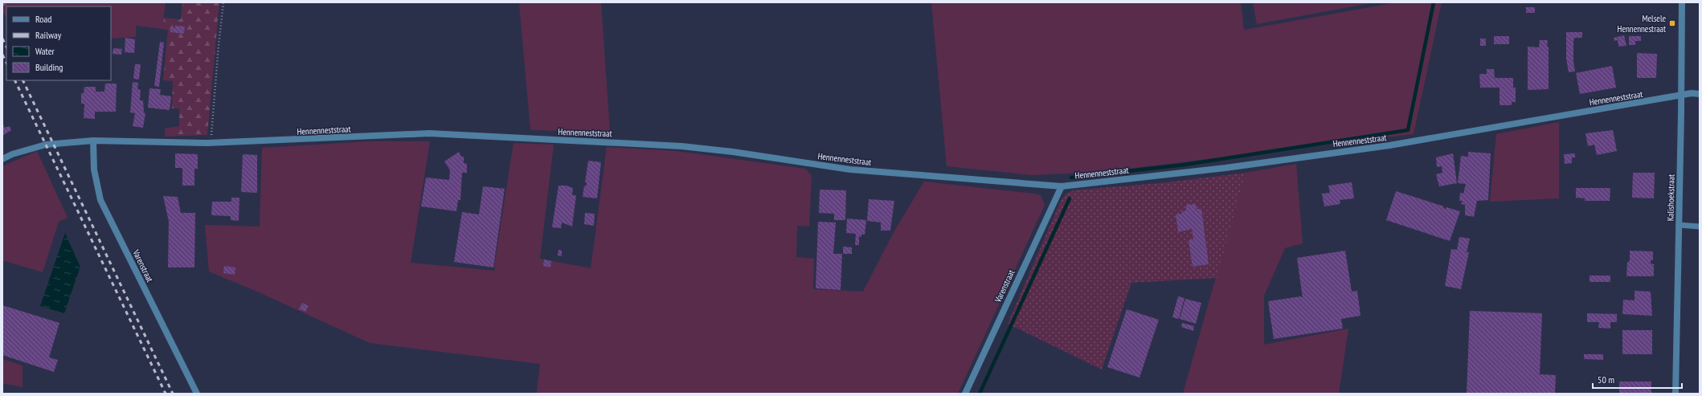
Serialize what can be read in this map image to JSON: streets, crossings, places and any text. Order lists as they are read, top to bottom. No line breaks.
{"streets":{"street":["Hennenneststraat","Kalishoekstraat","Varenstraat"]},"crossings":[["Hennenneststraat","Kalishoekstraat"],["Hennenneststraat","Varenstraat"]],"places":{"transit":["Melsele Hennennestraat"]},"legend":["Road","Railway","Water","Building"],"scale_bar":"50 m"}
